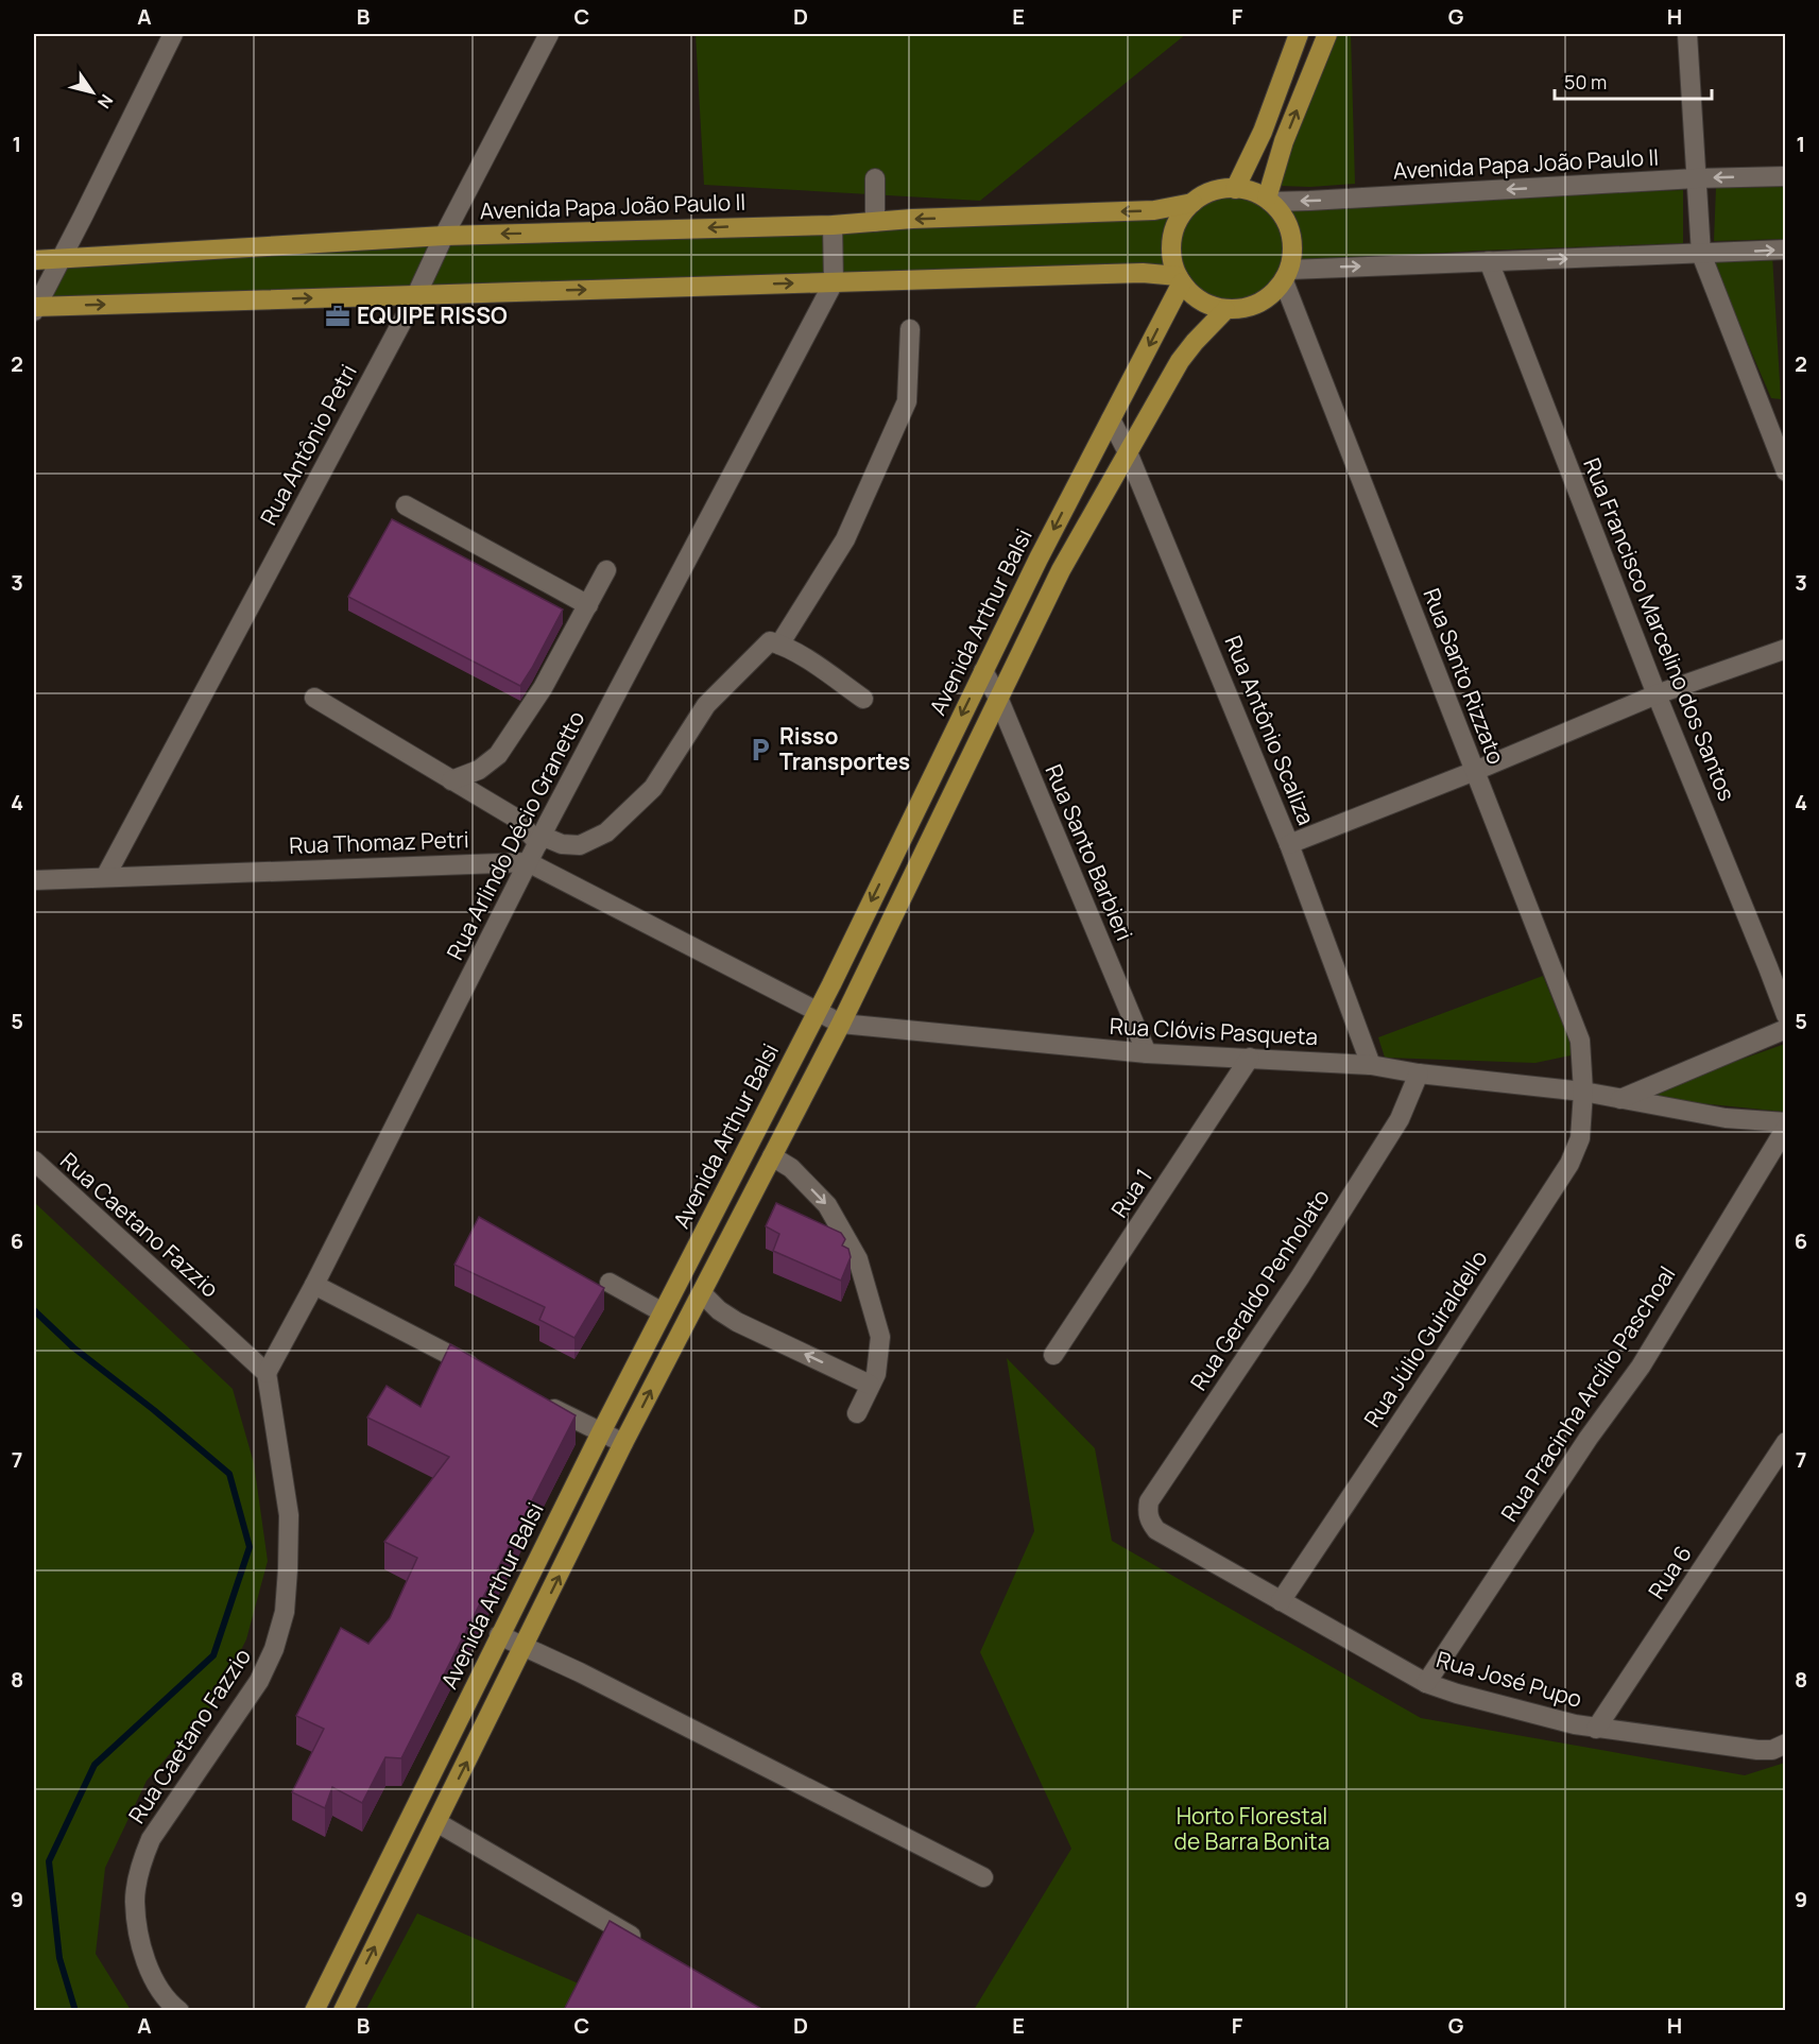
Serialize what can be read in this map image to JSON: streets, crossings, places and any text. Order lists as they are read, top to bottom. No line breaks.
{"streets":{"main road":["Avenida Papa João Paulo II","Avenida Arthur Balsi"],"street":["Rua Antônio Petri","Rua Francisco Marcelino dos Santos","Rua Santo Rizzato","Rua Antônio Scaliza","Rua Arlindo Décio Granetto","Rua Thomaz Petri","Rua Santo Barbieri","Rua Clóvis Pasqueta","Rua 1","Rua Caetano Fazzio","Rua Geraldo Penholato","Rua Júlio Guiraldello","Rua Pracinha Arcílio Paschoal","Rua 6","Rua José Pupo"]},"crossings":[["Avenida Papa João Paulo II","Rua Antônio Petri"],["Avenida Papa João Paulo II","Avenida Arthur Balsi"],["Avenida Papa João Paulo II","Rua Santo Rizzato"],["Rua Antônio Petri","Rua Thomaz Petri"],["Avenida Arthur Balsi","Rua Santo Rizzato"],["Avenida Arthur Balsi","Rua Antônio Scaliza"],["Avenida Arthur Balsi","Rua Thomaz Petri"],["Avenida Arthur Balsi","Rua Santo Barbieri"],["Rua Santo Rizzato","Rua Clóvis Pasqueta"],["Rua Santo Rizzato","Rua Júlio Guiraldello"],["Rua Antônio Scaliza","Rua Clóvis Pasqueta"],["Rua Arlindo Décio Granetto","Rua Thomaz Petri"],["Rua Arlindo Décio Granetto","Rua Caetano Fazzio"],["Rua Thomaz Petri","Rua Clóvis Pasqueta"],["Rua Santo Barbieri","Rua Clóvis Pasqueta"],["Rua Clóvis Pasqueta","Rua 1"],["Rua Clóvis Pasqueta","Rua Geraldo Penholato"],["Rua Clóvis Pasqueta","Rua Júlio Guiraldello"],["Rua Clóvis Pasqueta","Rua Pracinha Arcílio Paschoal"],["Rua Geraldo Penholato","Rua José Pupo"],["Rua Júlio Guiraldello","Rua José Pupo"],["Rua Pracinha Arcílio Paschoal","Rua José Pupo"],["Rua 6","Rua José Pupo"]],"parks":["Horto Florestal de Barra Bonita"],"places":{"office":["EQUIPE RISSO"],"parking":["Risso Transportes"]},"scale_bar":"50 m","north":"bottom right","grid":{"columns":["A","B","C","D","E","F","G","H"],"rows":["1","2","3","4","5","6","7","8","9"]}}
